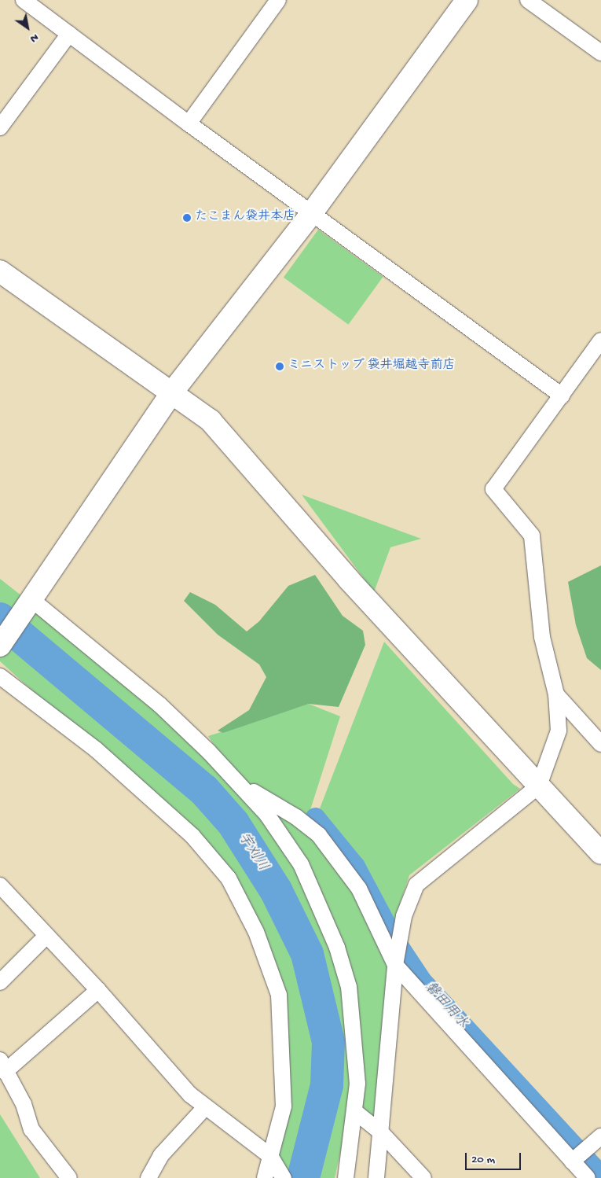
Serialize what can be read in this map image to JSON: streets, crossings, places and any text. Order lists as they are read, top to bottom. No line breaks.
{"water":["宇刈川","磐田用水"],"places":["たこまん袋井本店","ミニストップ 袋井堀越寺前店"],"scale_bar":"20 m","north":"bottom right"}
